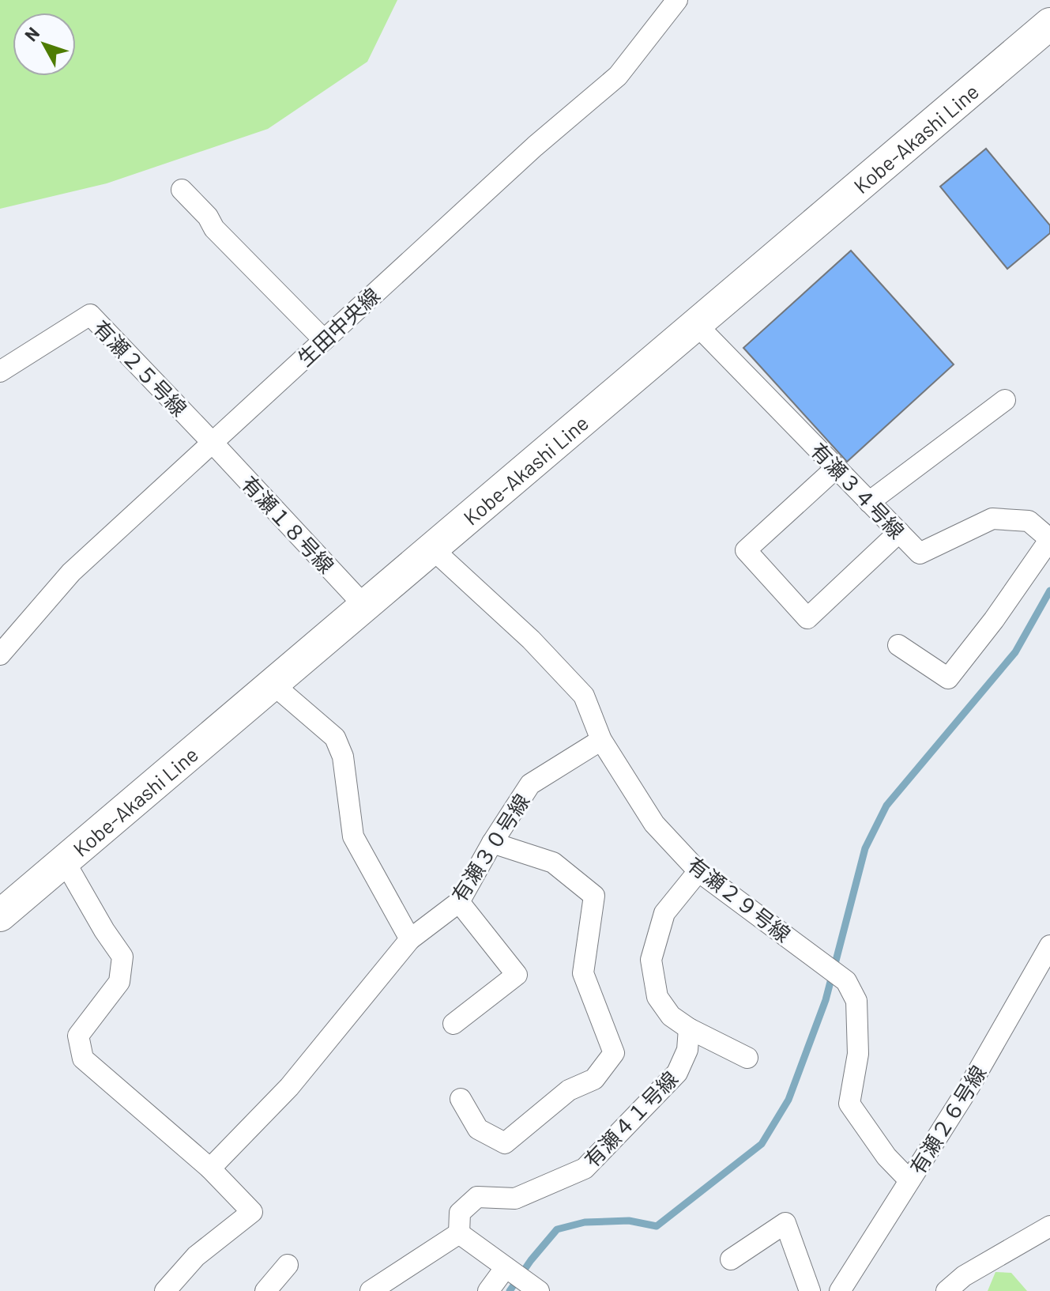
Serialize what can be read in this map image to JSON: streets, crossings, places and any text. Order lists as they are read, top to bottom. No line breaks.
{"streets":{"main road":["Kobe-Akashi Line"],"street":["生田中央線","有瀬２５号線","有瀬３４号線","有瀬１８号線","有瀬３０号線","有瀬２９号線","有瀬４１号線","有瀬２６号線"]},"crossings":[["Kobe-Akashi Line","有瀬３４号線"],["Kobe-Akashi Line","有瀬１８号線"],["Kobe-Akashi Line","有瀬２９号線"],["生田中央線","有瀬２５号線"],["生田中央線","有瀬１８号線"],["有瀬２５号線","有瀬１８号線"],["有瀬３０号線","有瀬２９号線"],["有瀬２９号線","有瀬２６号線"]],"north":"top left"}
